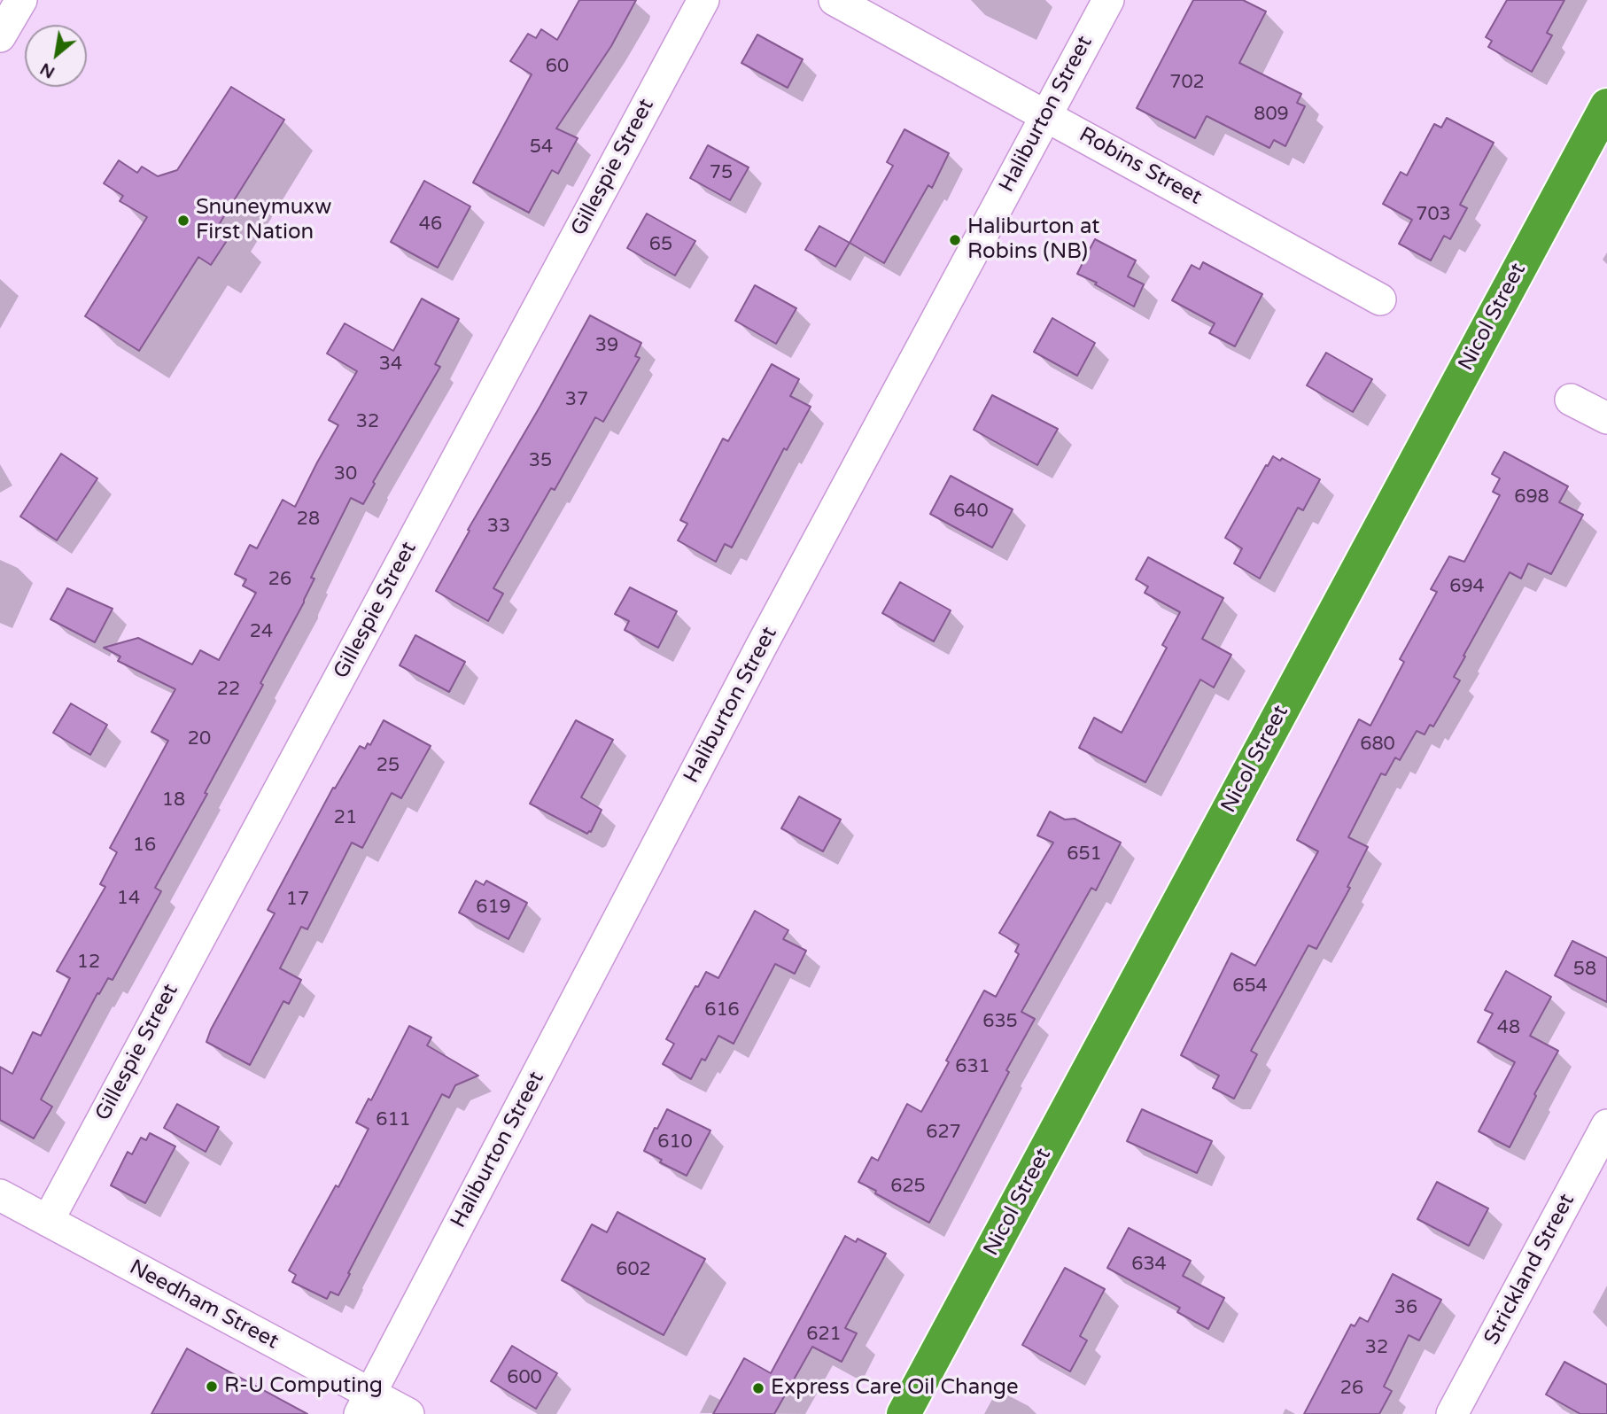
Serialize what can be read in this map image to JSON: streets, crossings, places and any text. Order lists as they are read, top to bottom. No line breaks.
{"streets":{"highway":["Nicol Street"],"street":["Haliburton Street","Robins Street","Gillespie Street","Strickland Street","Needham Street"]},"crossings":[["Haliburton Street","Robins Street"],["Haliburton Street","Needham Street"],["Gillespie Street","Needham Street"]],"places":["Snuneymuxw First Nation","Haliburton at Robins (NB)","R-U Computing","Express Care Oil Change"],"house_numbers":["60","702","809","54","75","703","46","65","39","34","37","32","35","30","698","640","28","33","26","694","24","22","20","680","25","18","21","16","651","14","17","619","12","58","654","616","635","48","631","611","627","610","625","634","602","36","621","32","600","26"],"north":"bottom left"}
